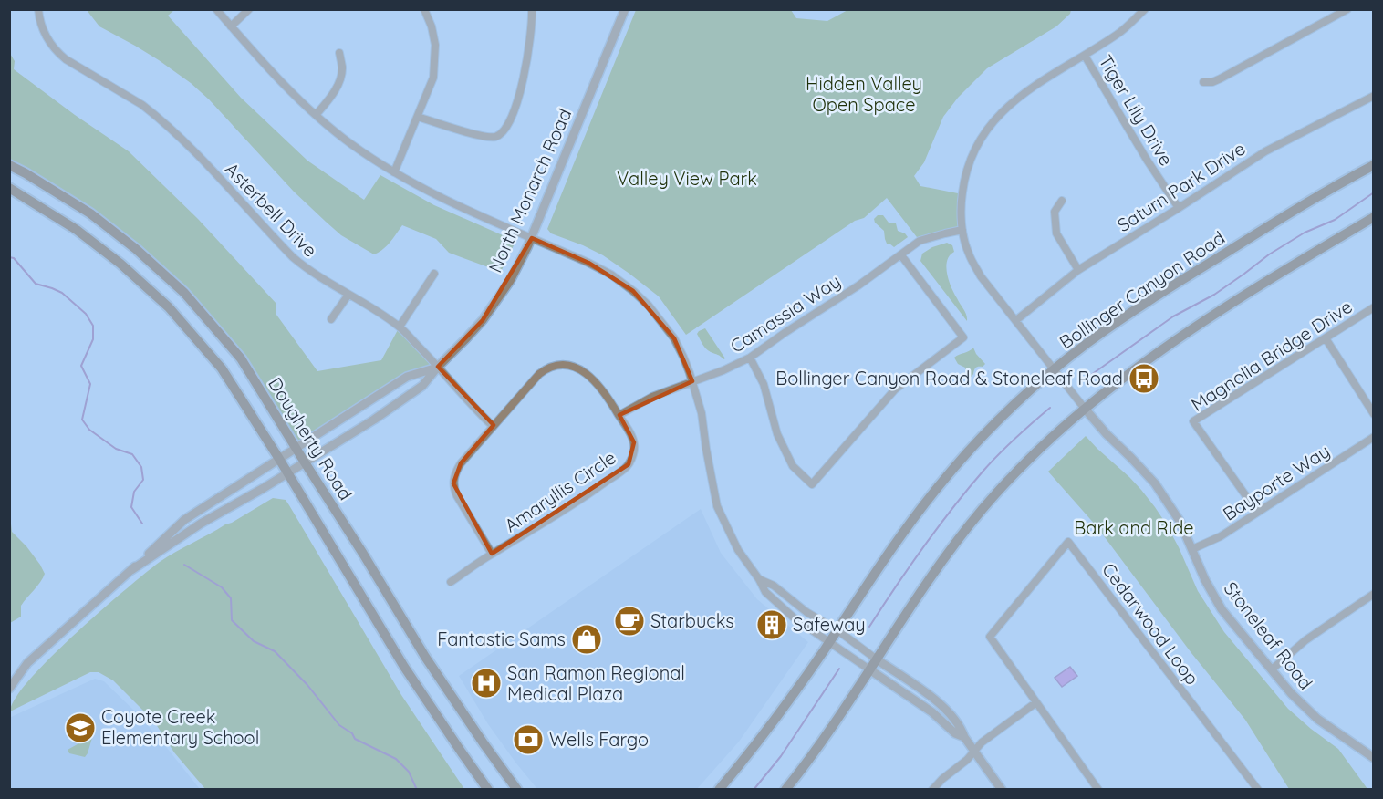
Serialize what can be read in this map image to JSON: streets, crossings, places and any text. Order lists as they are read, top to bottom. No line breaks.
{"streets":{"main road":["Bollinger Canyon Road","Dougherty Road"],"street":["Tiger Lily Drive","Saturn Park Drive","North Monarch Road","Asterbell Drive","Camassia Way","Magnolia Bridge Drive","Bayporte Way","Amaryllis Circle","Cedarwood Loop","Stoneleaf Road"]},"crossings":[["Tiger Lily Drive","Saturn Park Drive"],["North Monarch Road","Asterbell Drive"],["North Monarch Road","Dougherty Road"],["Asterbell Drive","Amaryllis Circle"],["Camassia Way","Amaryllis Circle"],["Magnolia Bridge Drive","Bayporte Way"],["Bayporte Way","Stoneleaf Road"]],"parks":["Hidden Valley Open Space","Valley View Park","Bark and Ride"],"places":{"bus stop":["Bollinger Canyon Road & Stoneleaf Road"],"cafe":["Starbucks"],"building":["Safeway"],"shop":["Fantastic Sams"],"hospital":["San Ramon Regional Medical Plaza"],"school or university":["Coyote Creek Elementary School"],"bank":["Wells Fargo"]}}
